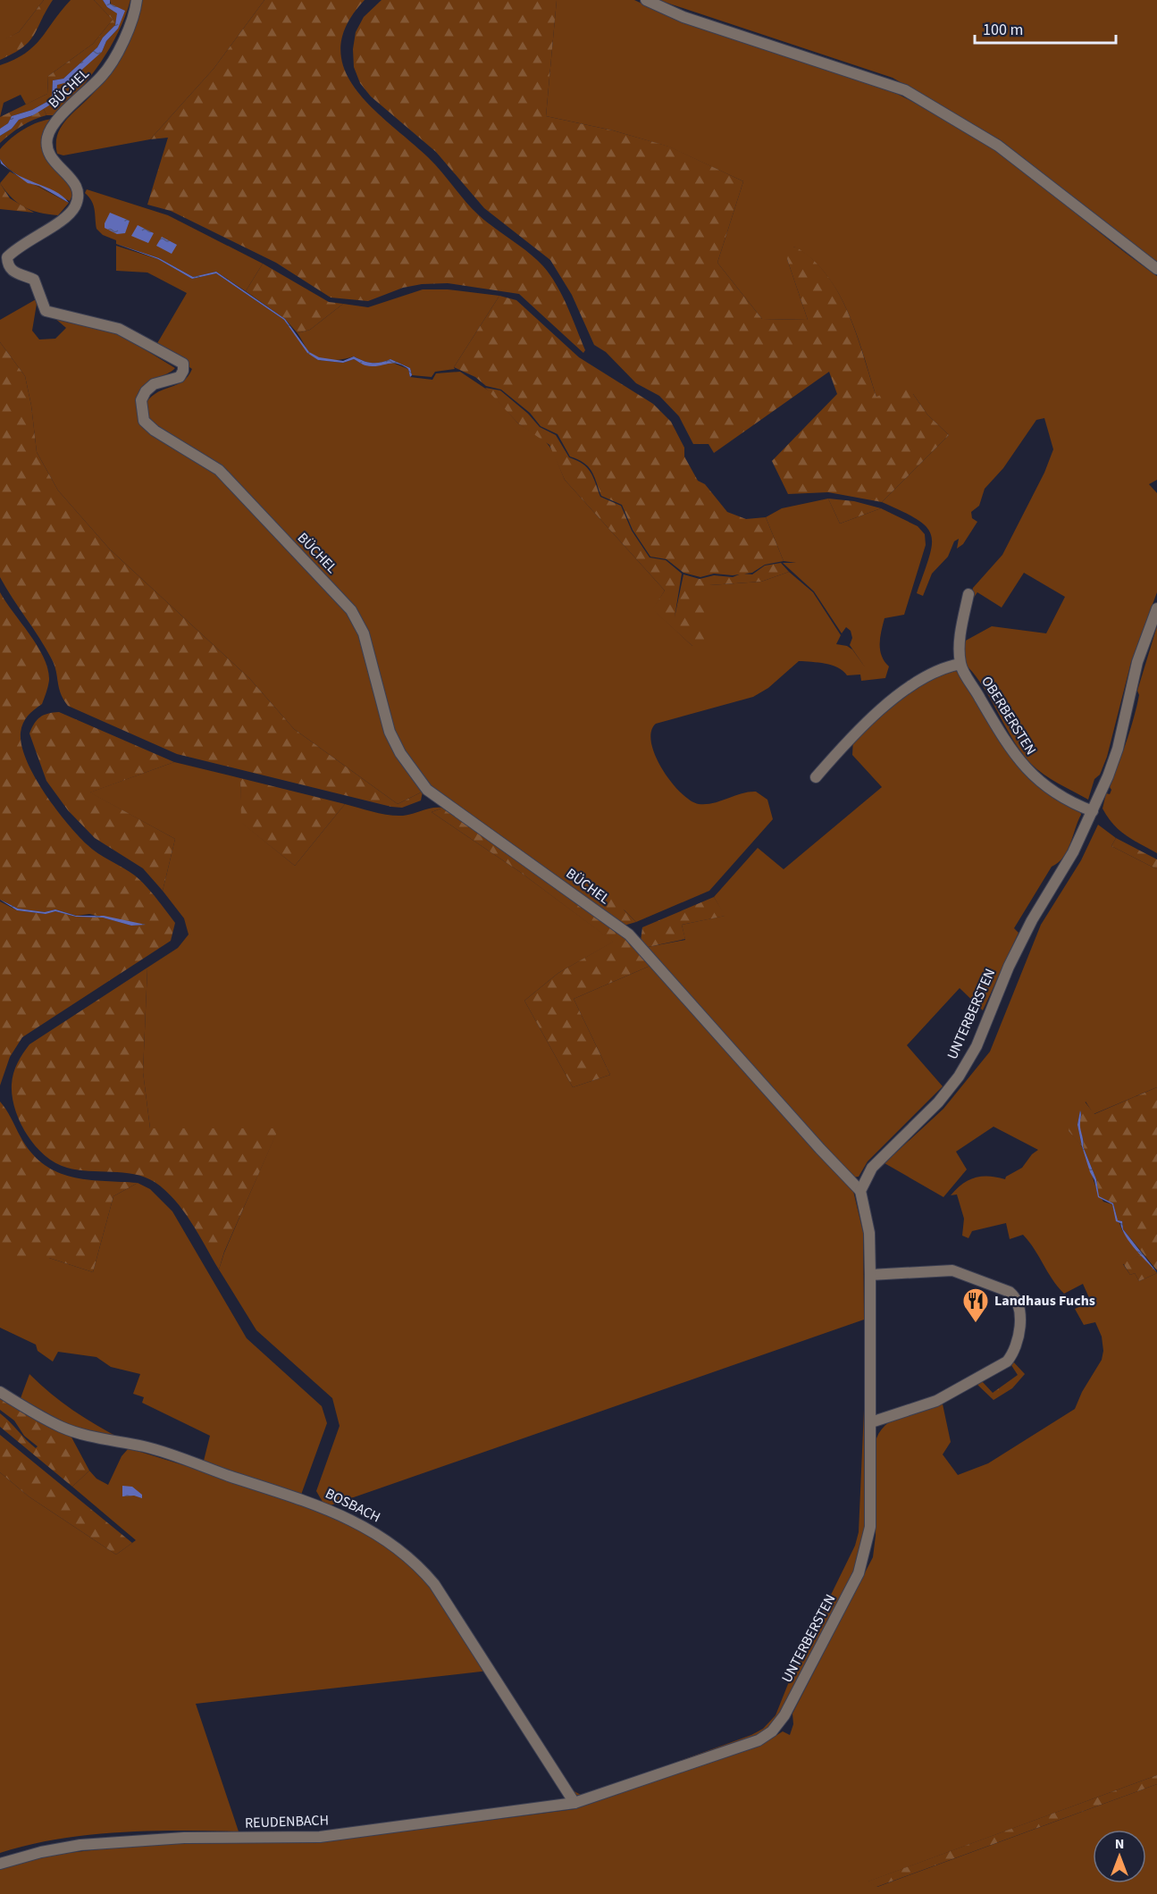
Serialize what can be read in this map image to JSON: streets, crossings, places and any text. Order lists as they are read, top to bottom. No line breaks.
{"streets":{"street":["BÜCHEL","OBERBERSTEN","UNTERBERSTEN","BOSBACH","REUDENBACH"]},"crossings":[["BÜCHEL","UNTERBERSTEN"],["OBERBERSTEN","UNTERBERSTEN"],["UNTERBERSTEN","BOSBACH"],["UNTERBERSTEN","REUDENBACH"],["BOSBACH","REUDENBACH"]],"places":{"restaurant":["Landhaus Fuchs"]},"scale_bar":"100 m","north":"top"}
